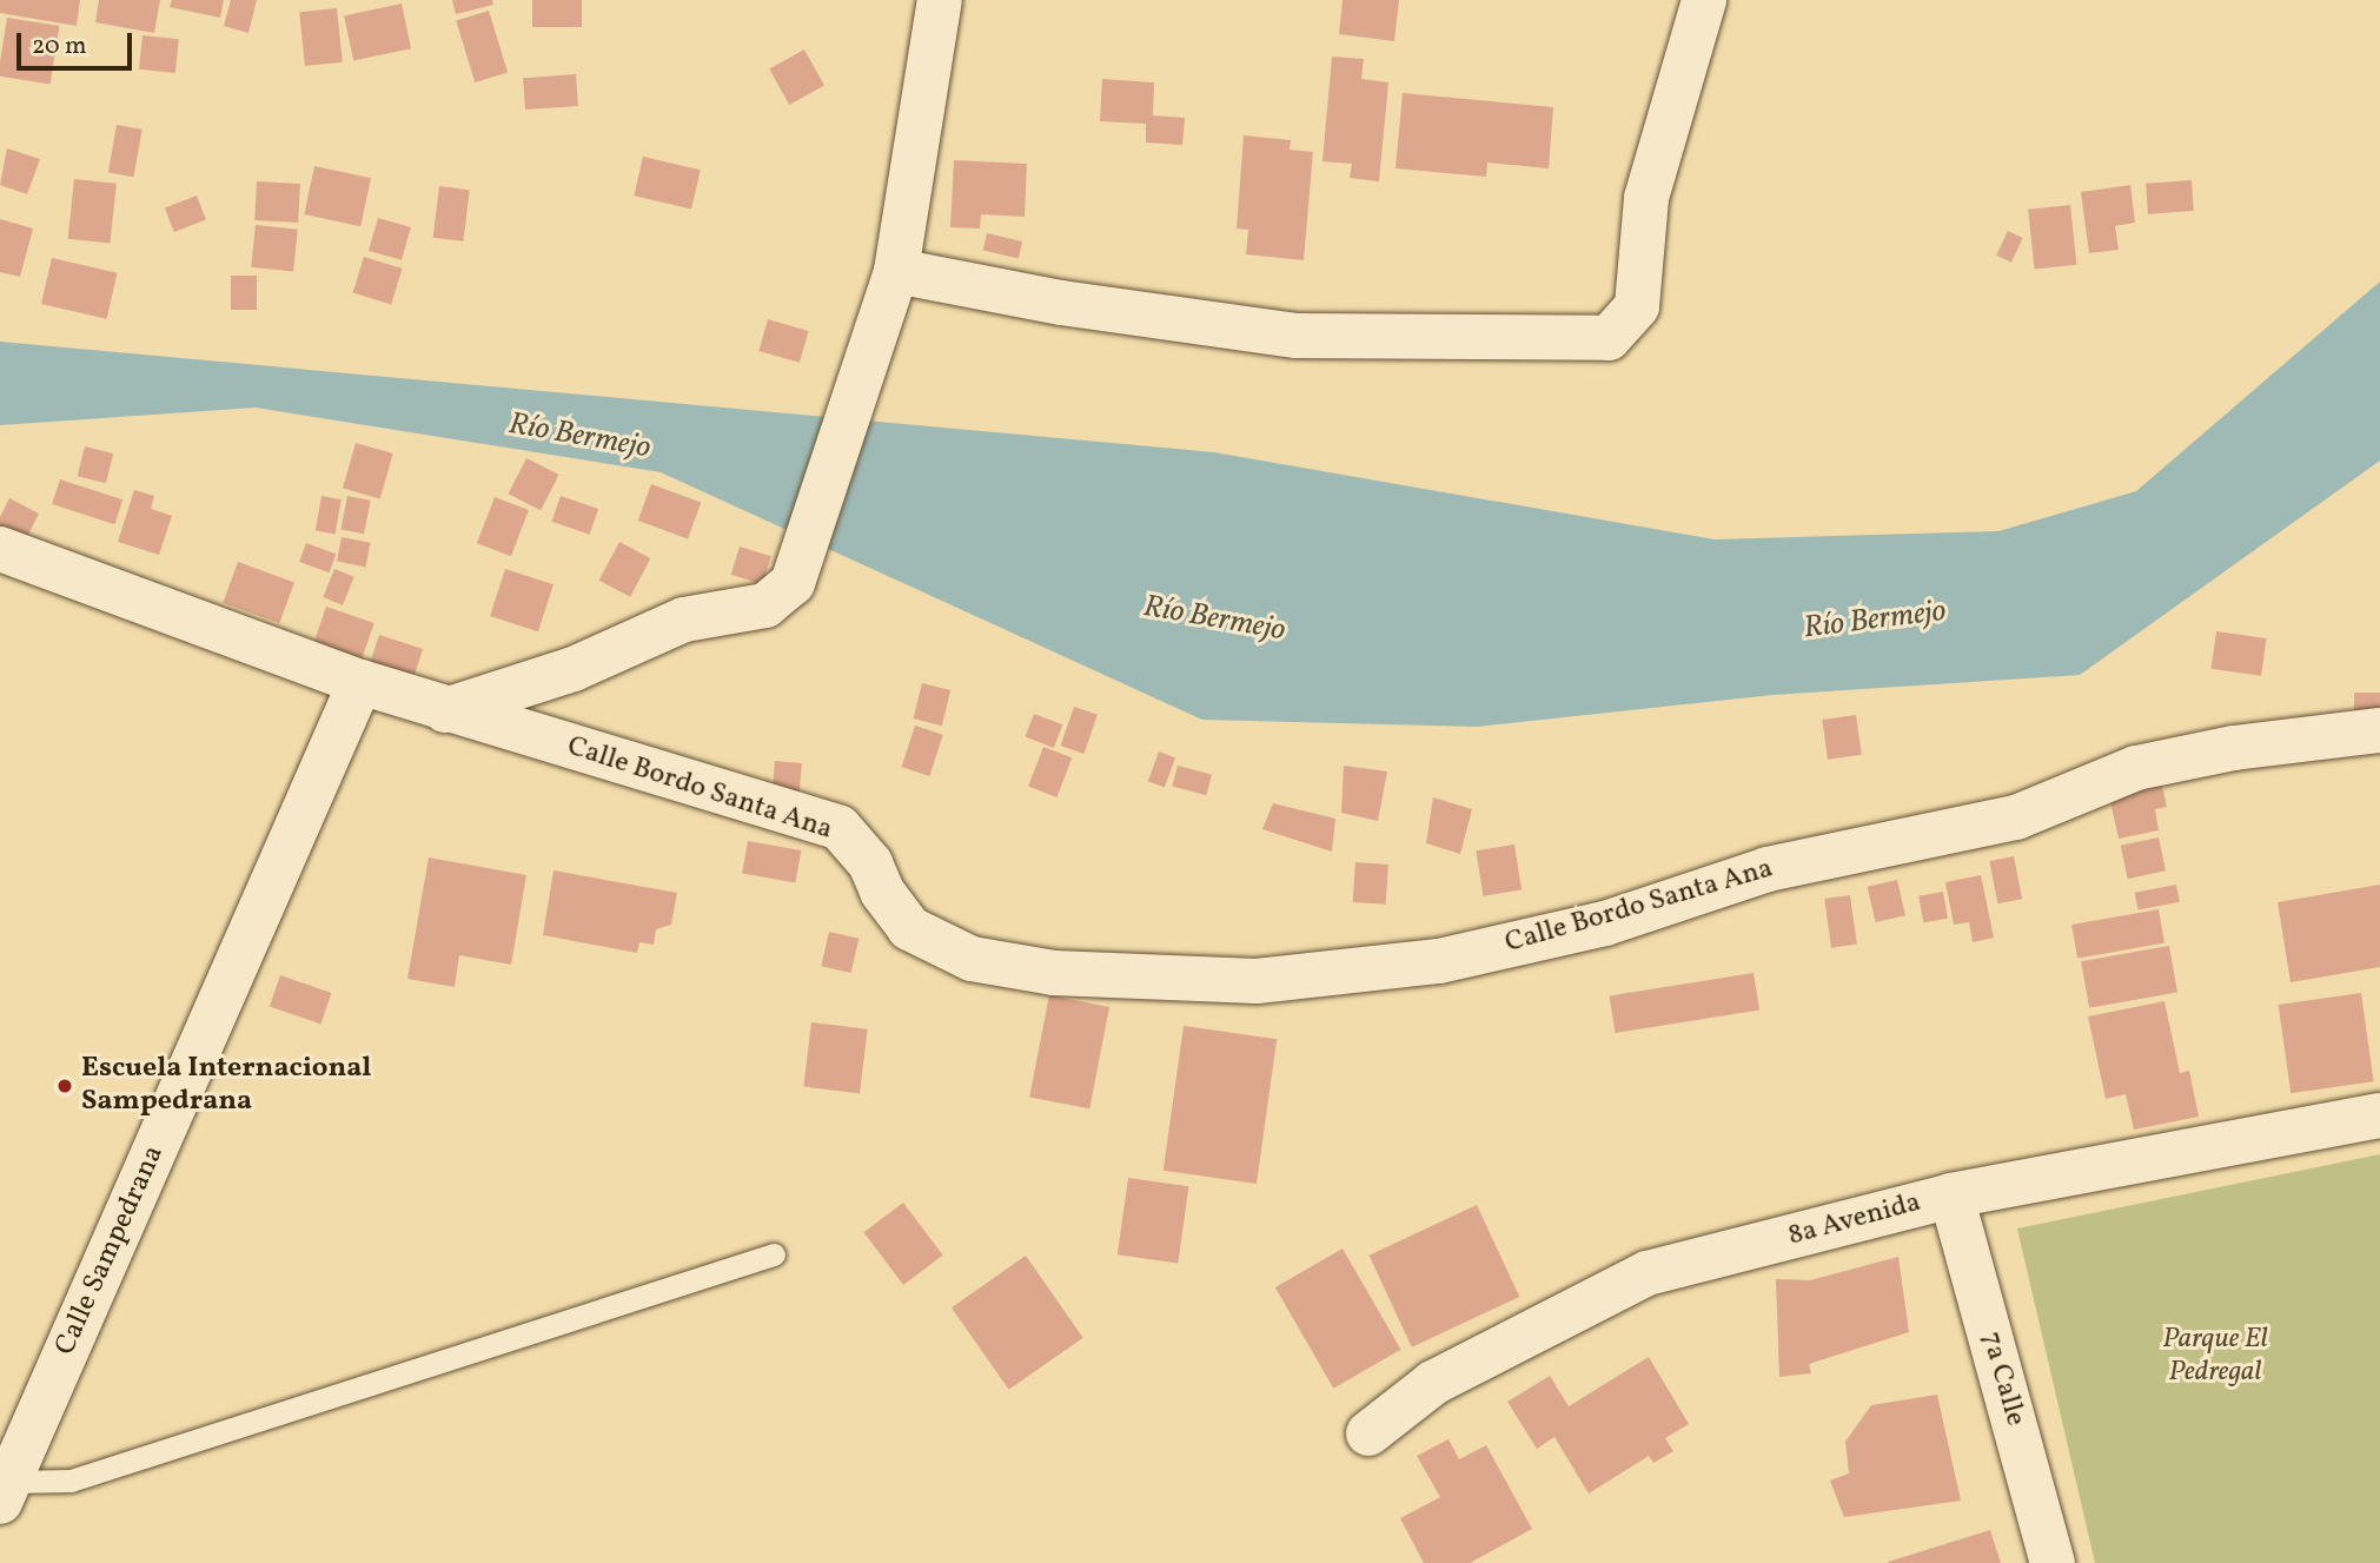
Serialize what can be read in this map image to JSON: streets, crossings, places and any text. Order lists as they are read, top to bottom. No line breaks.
{"streets":{"street":["Calle Bordo Santa Ana","8a Avenida","Calle Sampedrana","7a Calle"]},"crossings":[["Calle Bordo Santa Ana","Calle Sampedrana"],["8a Avenida","7a Calle"]],"water":["Río Bermejo"],"parks":["Parque El Pedregal"],"places":["Escuela Internacional Sampedrana"],"scale_bar":"20 m"}
